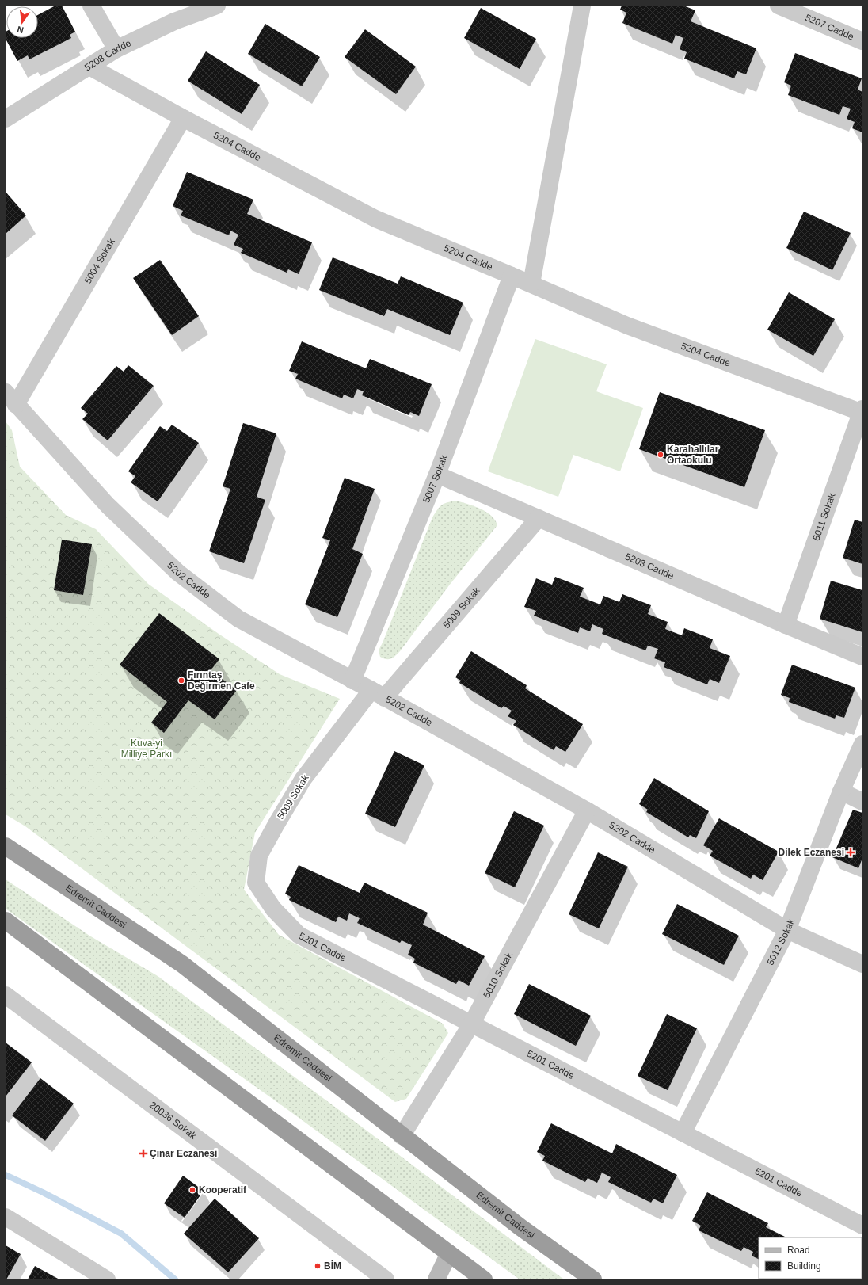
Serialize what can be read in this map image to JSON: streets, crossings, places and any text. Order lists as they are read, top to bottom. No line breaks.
{"streets":{"highway":["Edremit Caddesi"],"street":["5207 Cadde","5208 Cadde","5204 Cadde","5004 Sokak","5007 Sokak","5011 Sokak","5203 Cadde","5202 Cadde","5009 Sokak","5012 Sokak","5201 Cadde","5010 Sokak","20036 Sokak"]},"crossings":[["5208 Cadde","5204 Cadde"],["5204 Cadde","5004 Sokak"],["5204 Cadde","5007 Sokak"],["5204 Cadde","5011 Sokak"],["5004 Sokak","5202 Cadde"],["5007 Sokak","5203 Cadde"],["5007 Sokak","5202 Cadde"],["5011 Sokak","5203 Cadde"],["5203 Cadde","5009 Sokak"],["5202 Cadde","5009 Sokak"],["5202 Cadde","5012 Sokak"],["5202 Cadde","5010 Sokak"],["5009 Sokak","5201 Cadde"],["Edremit Caddesi","5010 Sokak"],["5012 Sokak","5201 Cadde"],["5201 Cadde","5010 Sokak"]],"parks":["Kuva-yi Milliye Parkı"],"places":{"other":["Karahallılar Ortaokulu","Fırıntaş Değirmen Cafe","Kooperatif","BİM"],"health":["Dilek Eczanesi","Çınar Eczanesi"]},"legend":["Road","Building"],"north":"bottom"}
